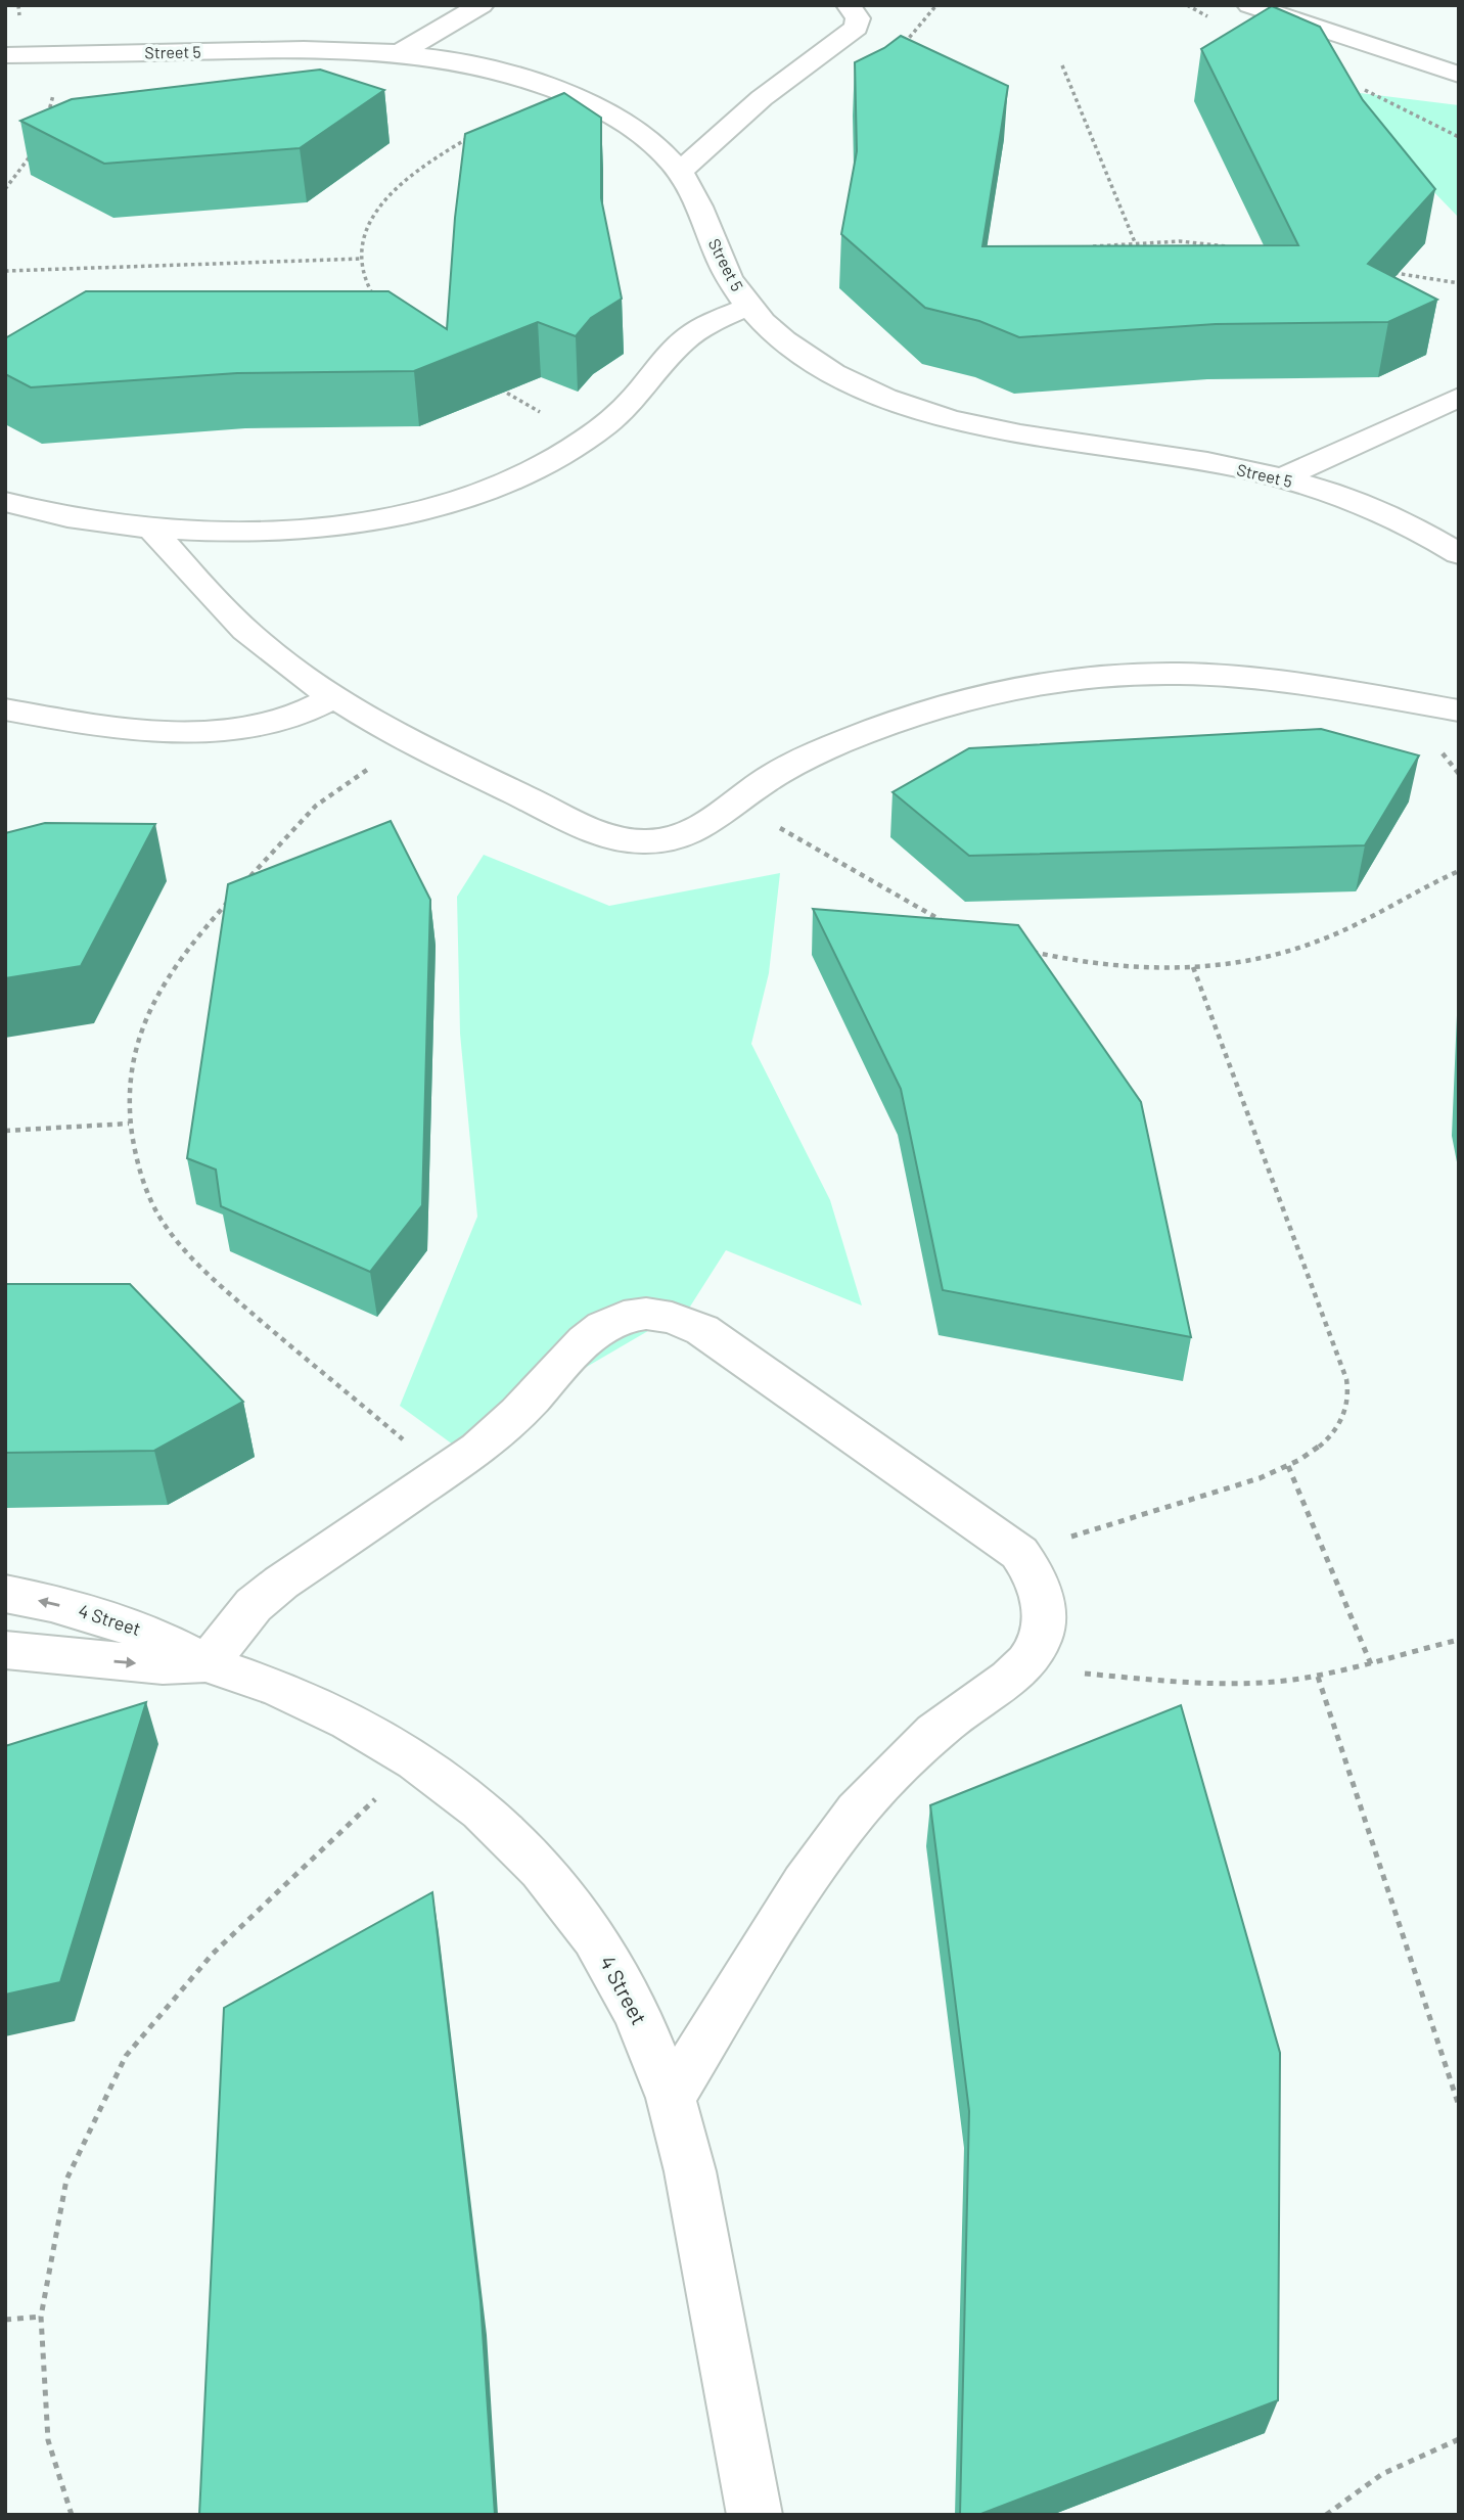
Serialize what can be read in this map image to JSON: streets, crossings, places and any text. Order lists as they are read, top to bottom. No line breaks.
{"streets":{"street":["Street 5","4 Street"]}}
